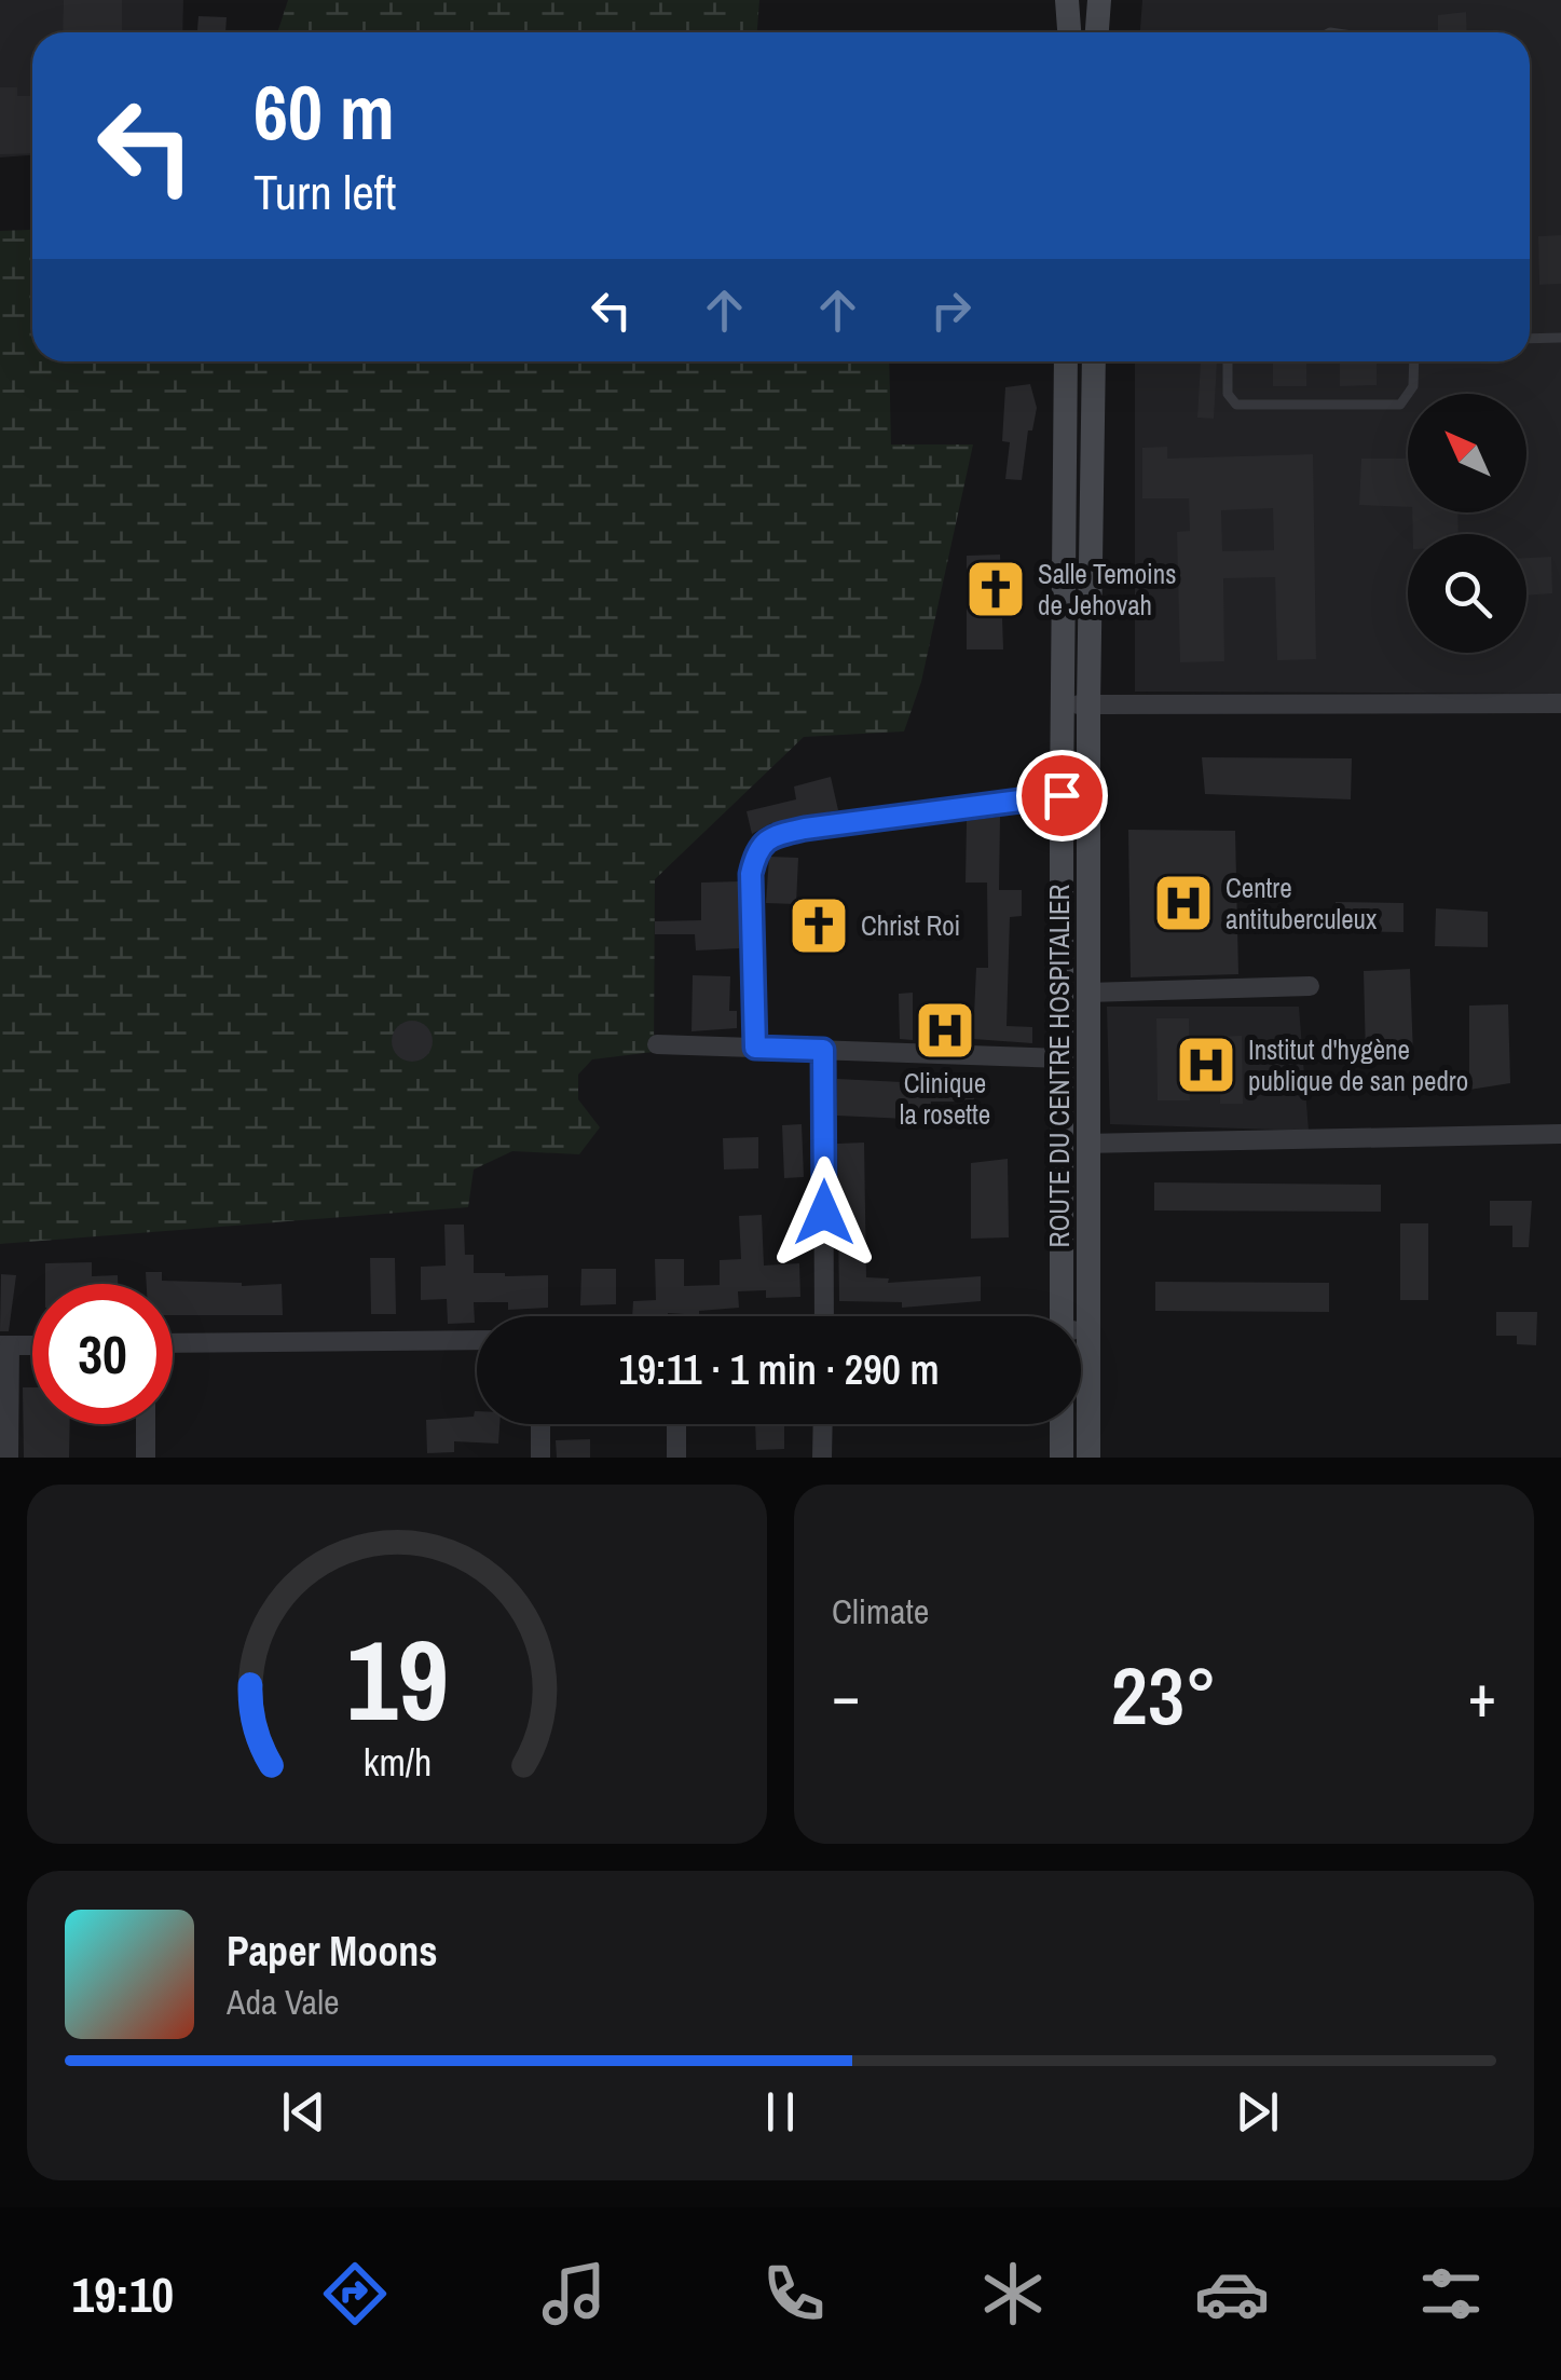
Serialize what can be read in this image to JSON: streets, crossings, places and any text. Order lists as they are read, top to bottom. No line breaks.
{"streets":{"street":["ROUTE DU CENTRE HOSPITALIER"]},"places":{"church":["Salle Temoins de Jehovah","Christ Roi"],"hospital":["Centre antituberculeux","Clinique la rosette","Institut d'hygène publique de san pedro"]},"north":"top left","page":{"turn":["60 m","Turn left"],"limit":"30","trip":"19:11 · 1 min · 290 m","tile":"Climate","heat":["−","23°","+"],"song":["Paper Moons","Ada Vale"],"tabs":"19:10","gauge":["19","km/h"]}}
